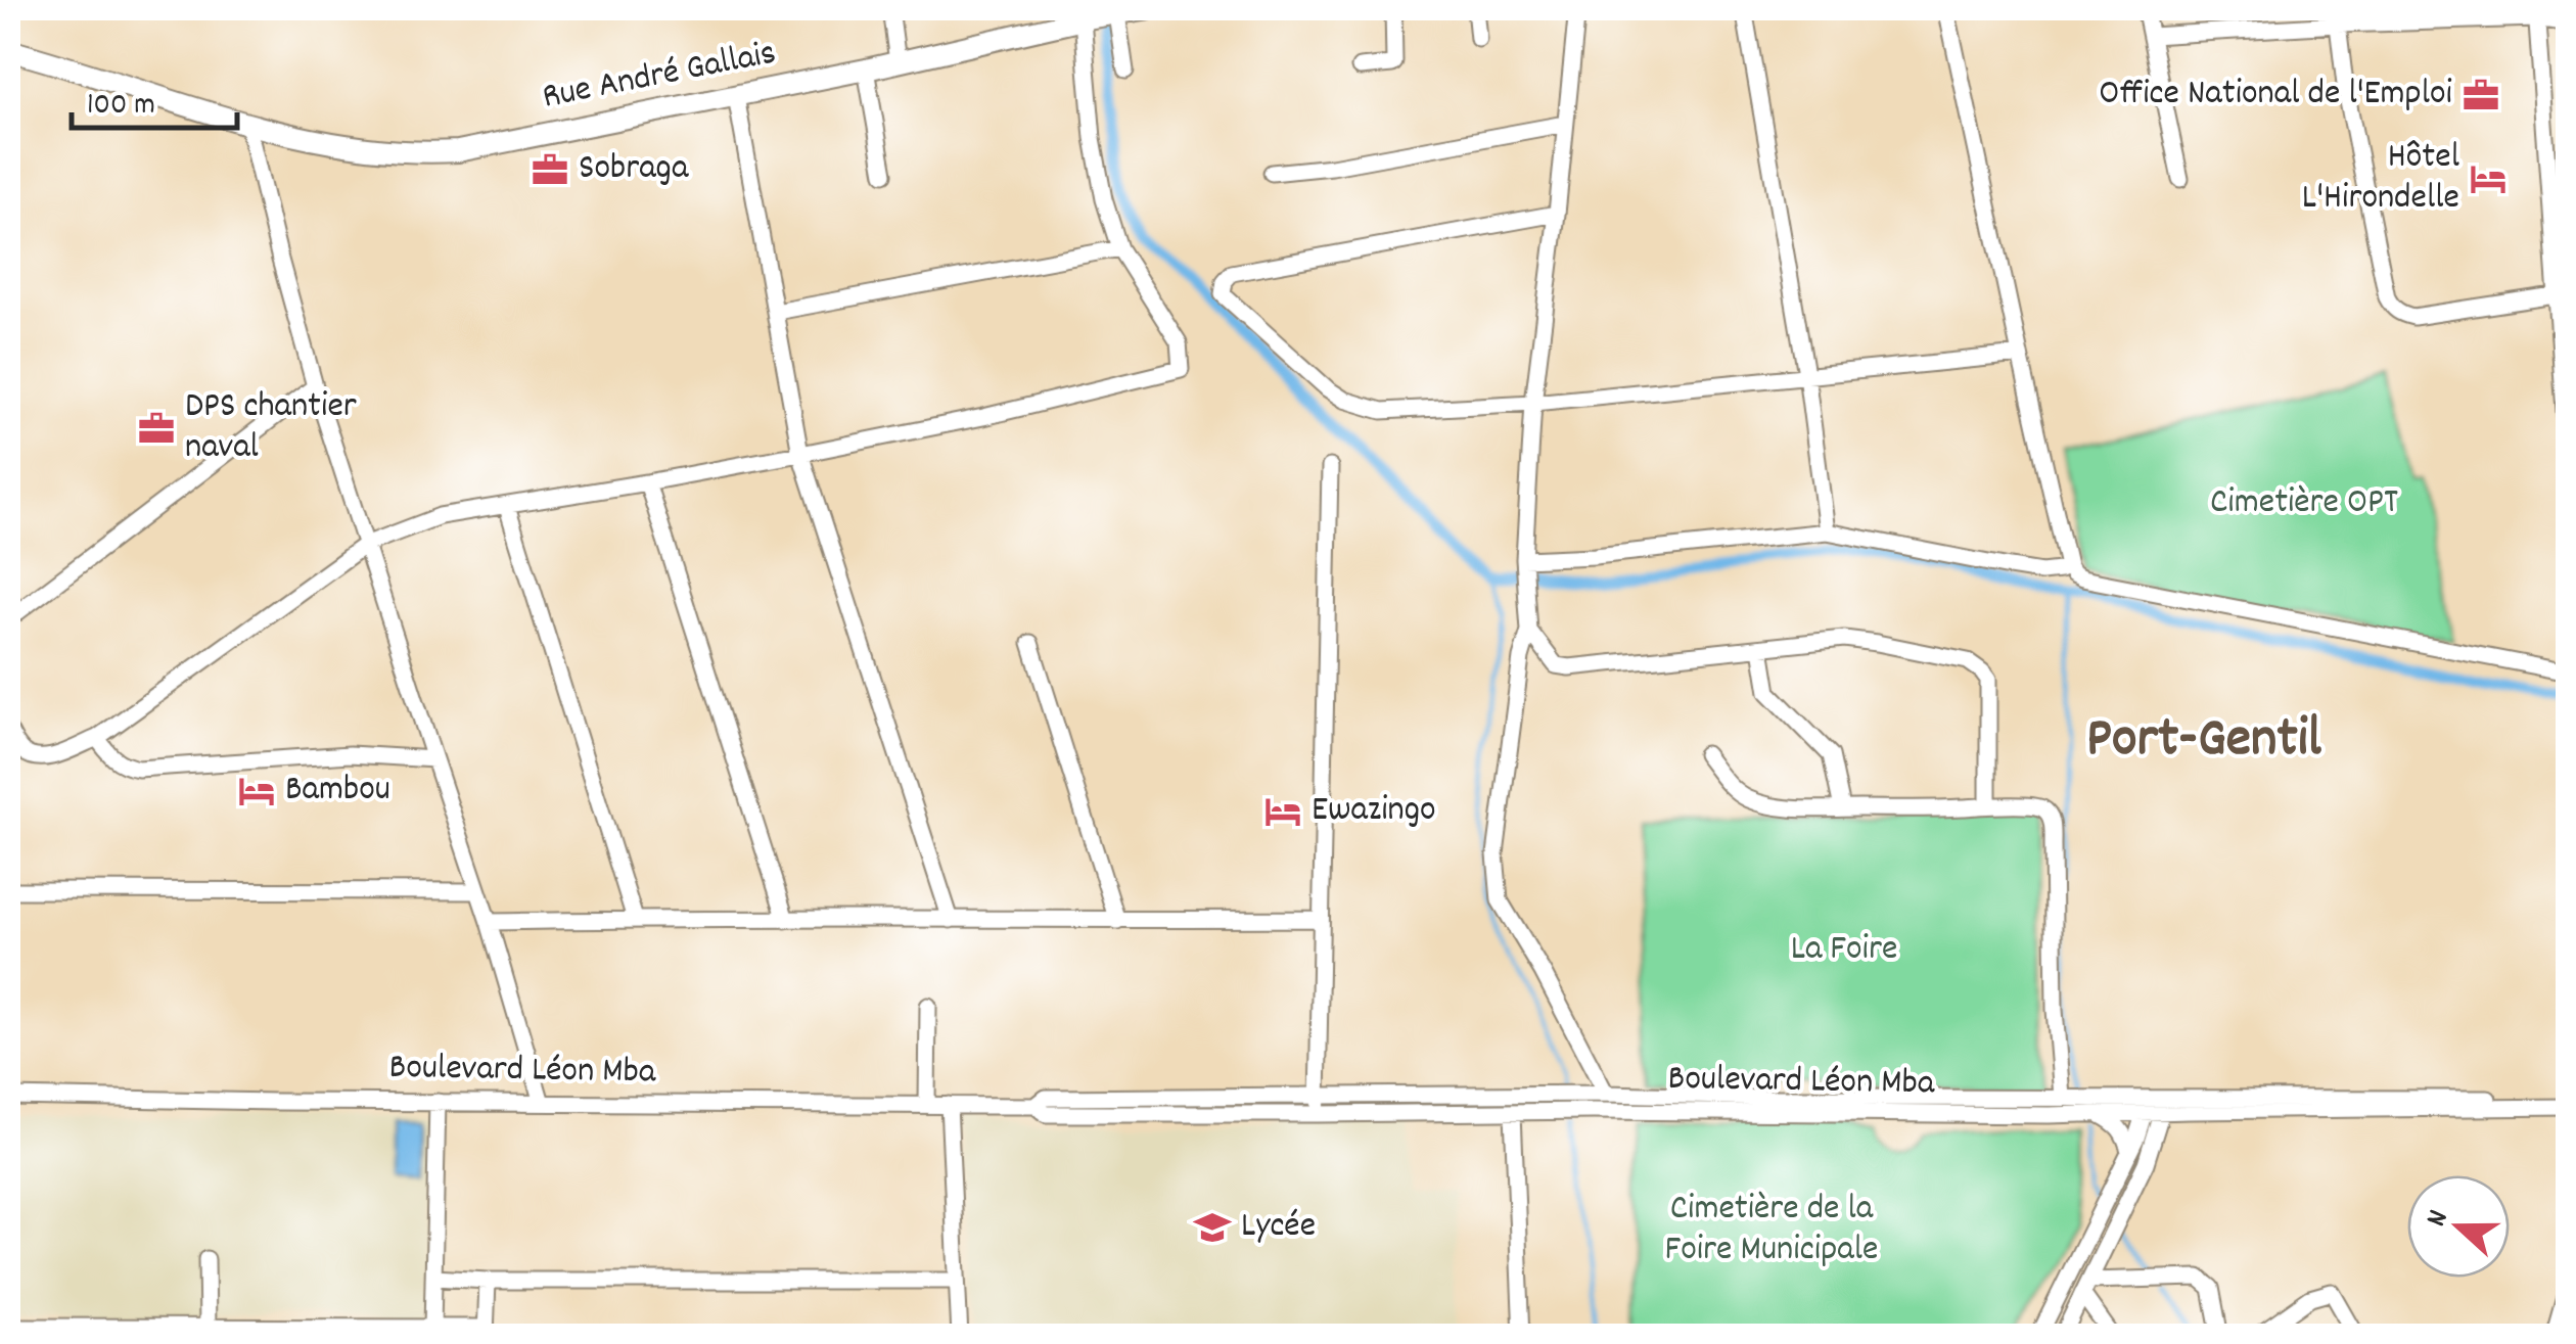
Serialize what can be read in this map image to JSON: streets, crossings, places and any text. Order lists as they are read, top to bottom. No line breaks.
{"streets":{"main road":["Rue André Gallais"],"street":["Boulevard Léon Mba"]},"districts":["Port-Gentil"],"parks":["Cimetière OPT","La Foire","Cimetière de la Foire Municipale"],"places":{"office":["Office National de l'Emploi","Sobraga","DPS chantier naval"],"hotel":["Hôtel L'Hirondelle","Bambou","Ewazingo"],"school or university":["Lycée"]},"scale_bar":"100 m","north":"left"}
